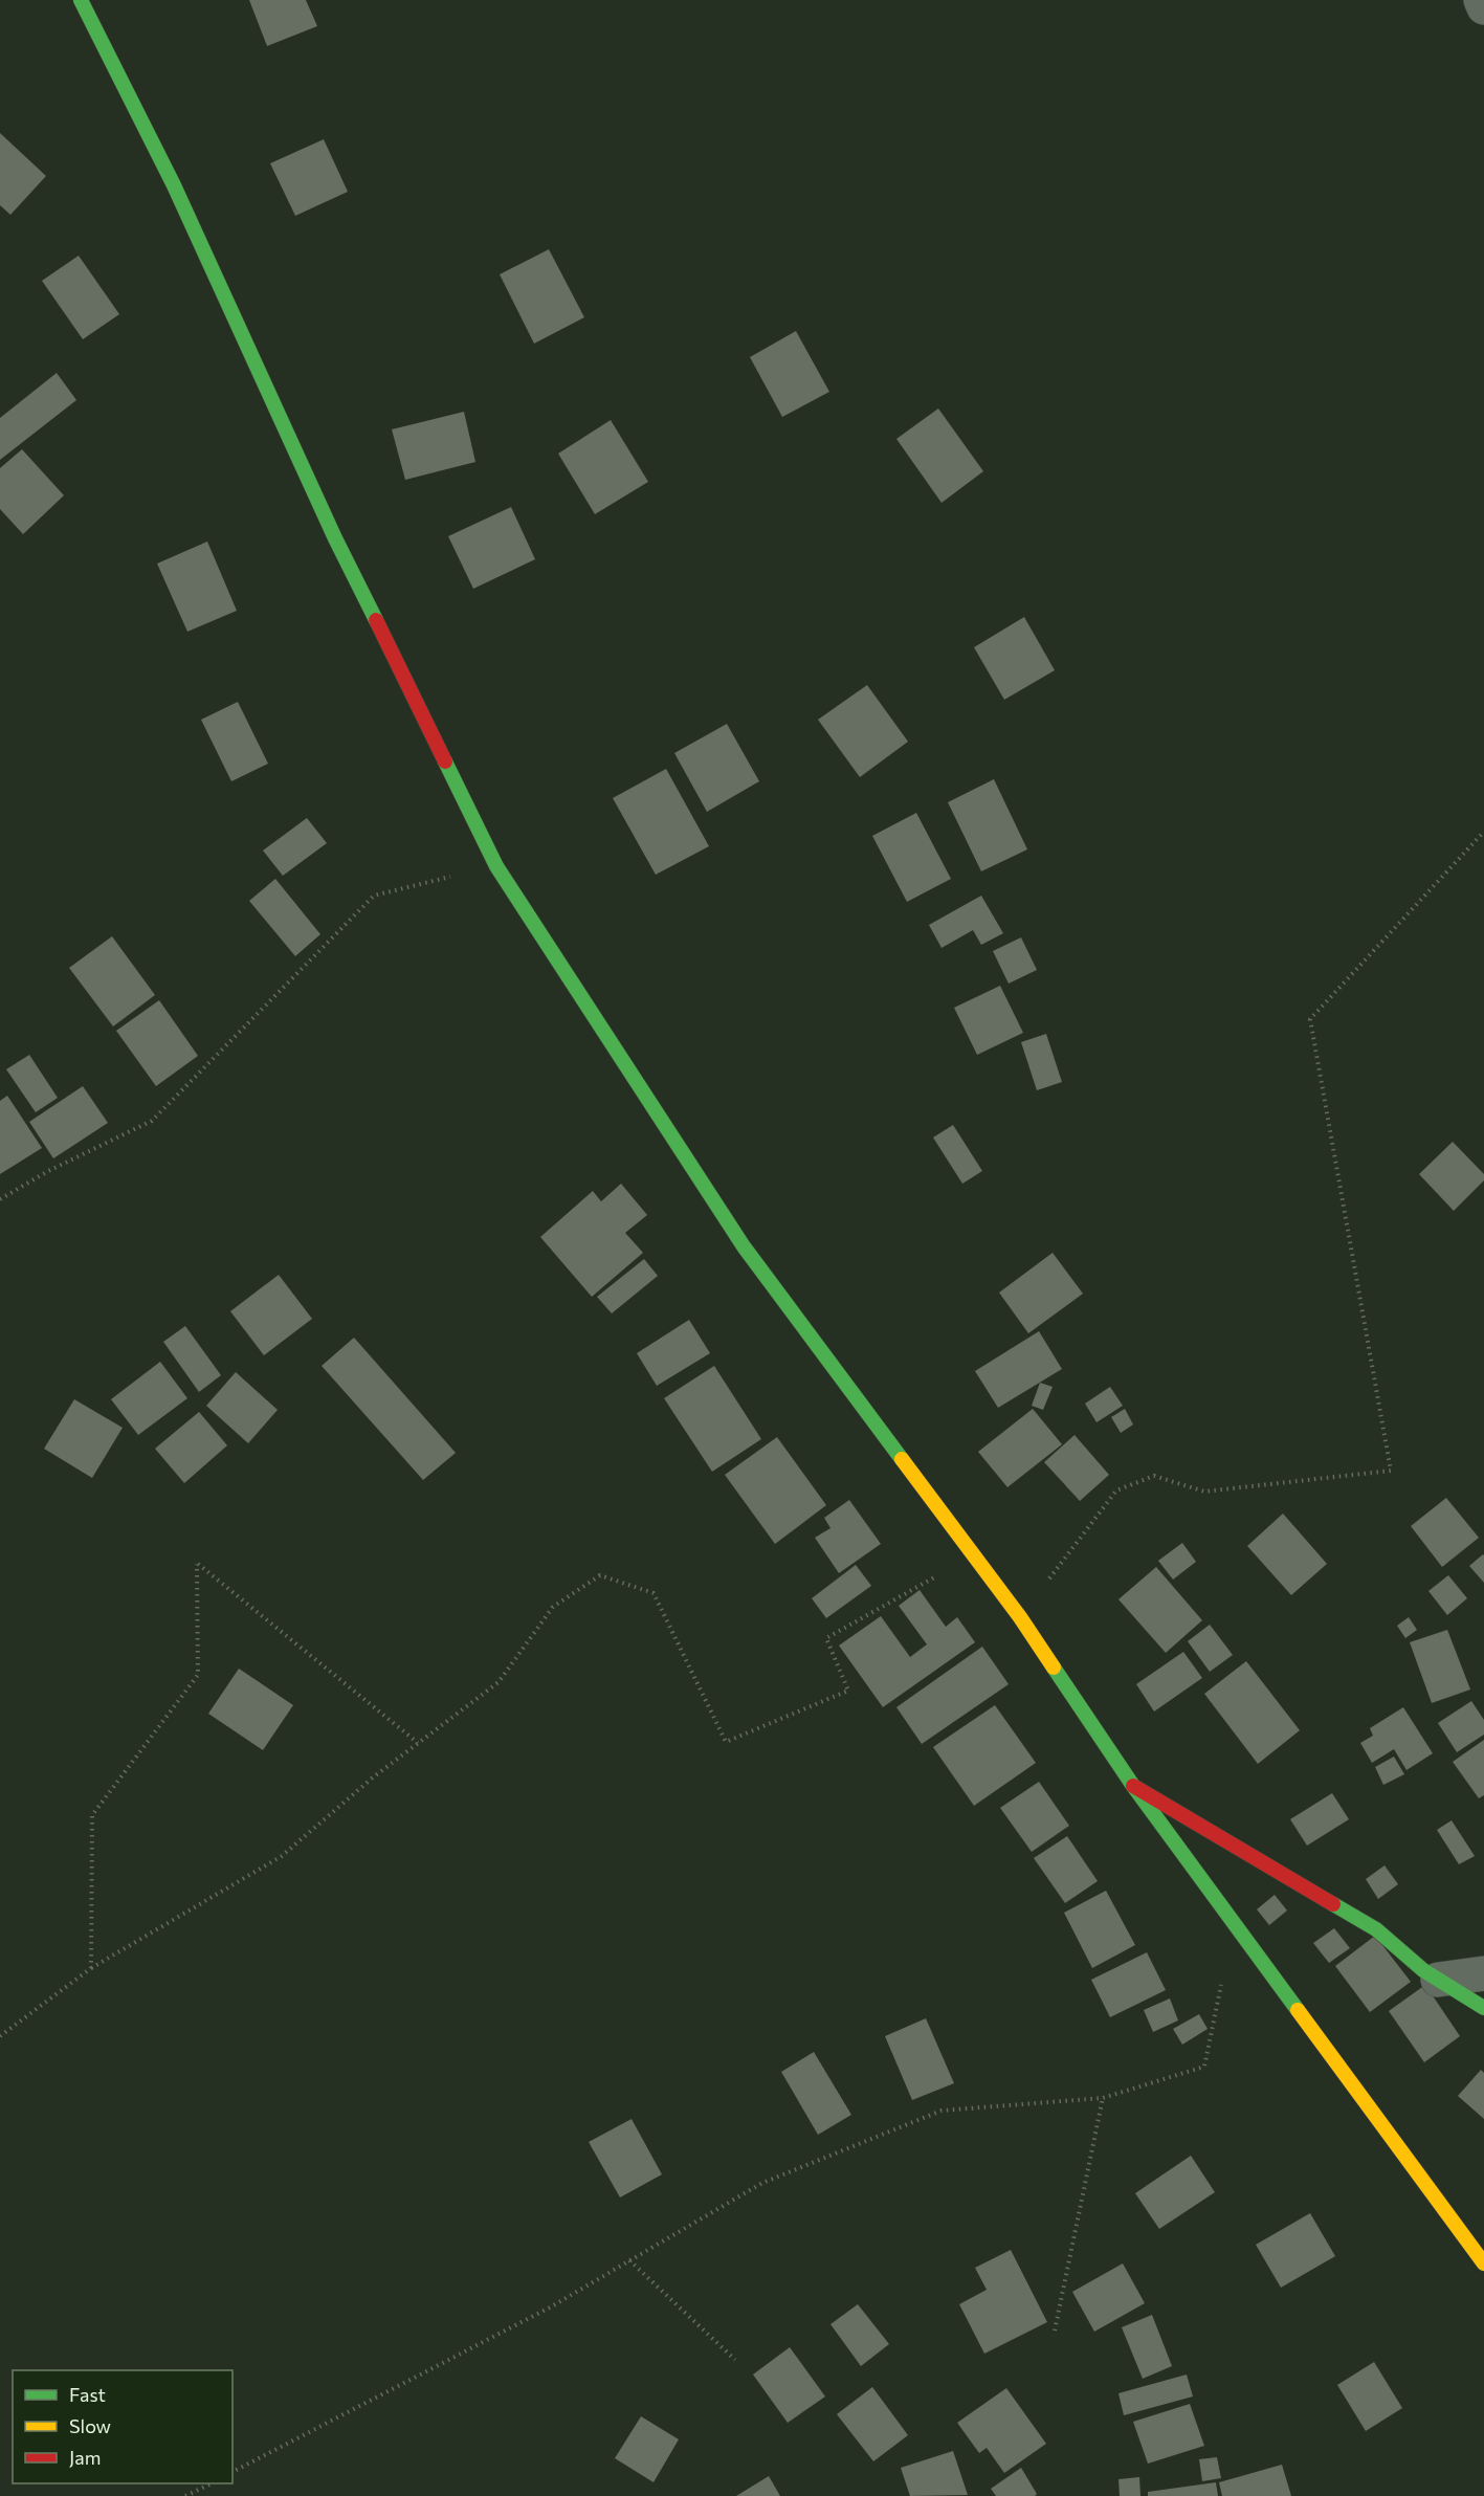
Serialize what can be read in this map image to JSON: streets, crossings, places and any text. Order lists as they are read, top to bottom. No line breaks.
{"legend":["Fast","Slow","Jam"]}
